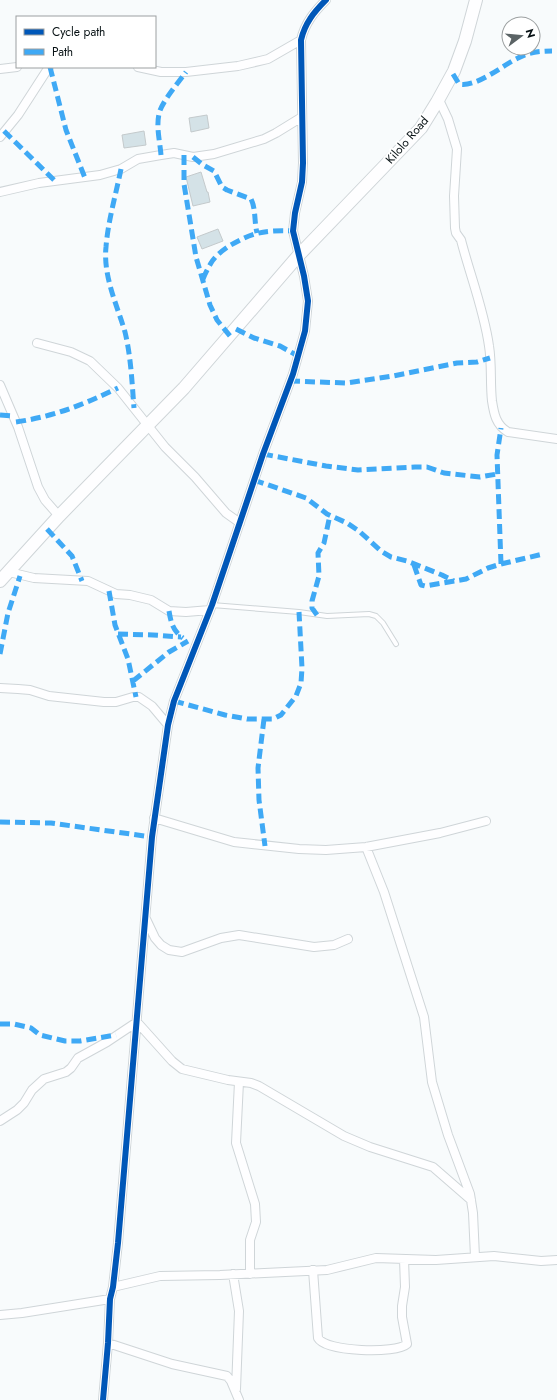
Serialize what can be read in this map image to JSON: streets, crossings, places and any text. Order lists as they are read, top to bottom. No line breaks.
{"streets":{"main road":["Kilolo Road"]},"legend":["Cycle path","Path"],"north":"right"}
